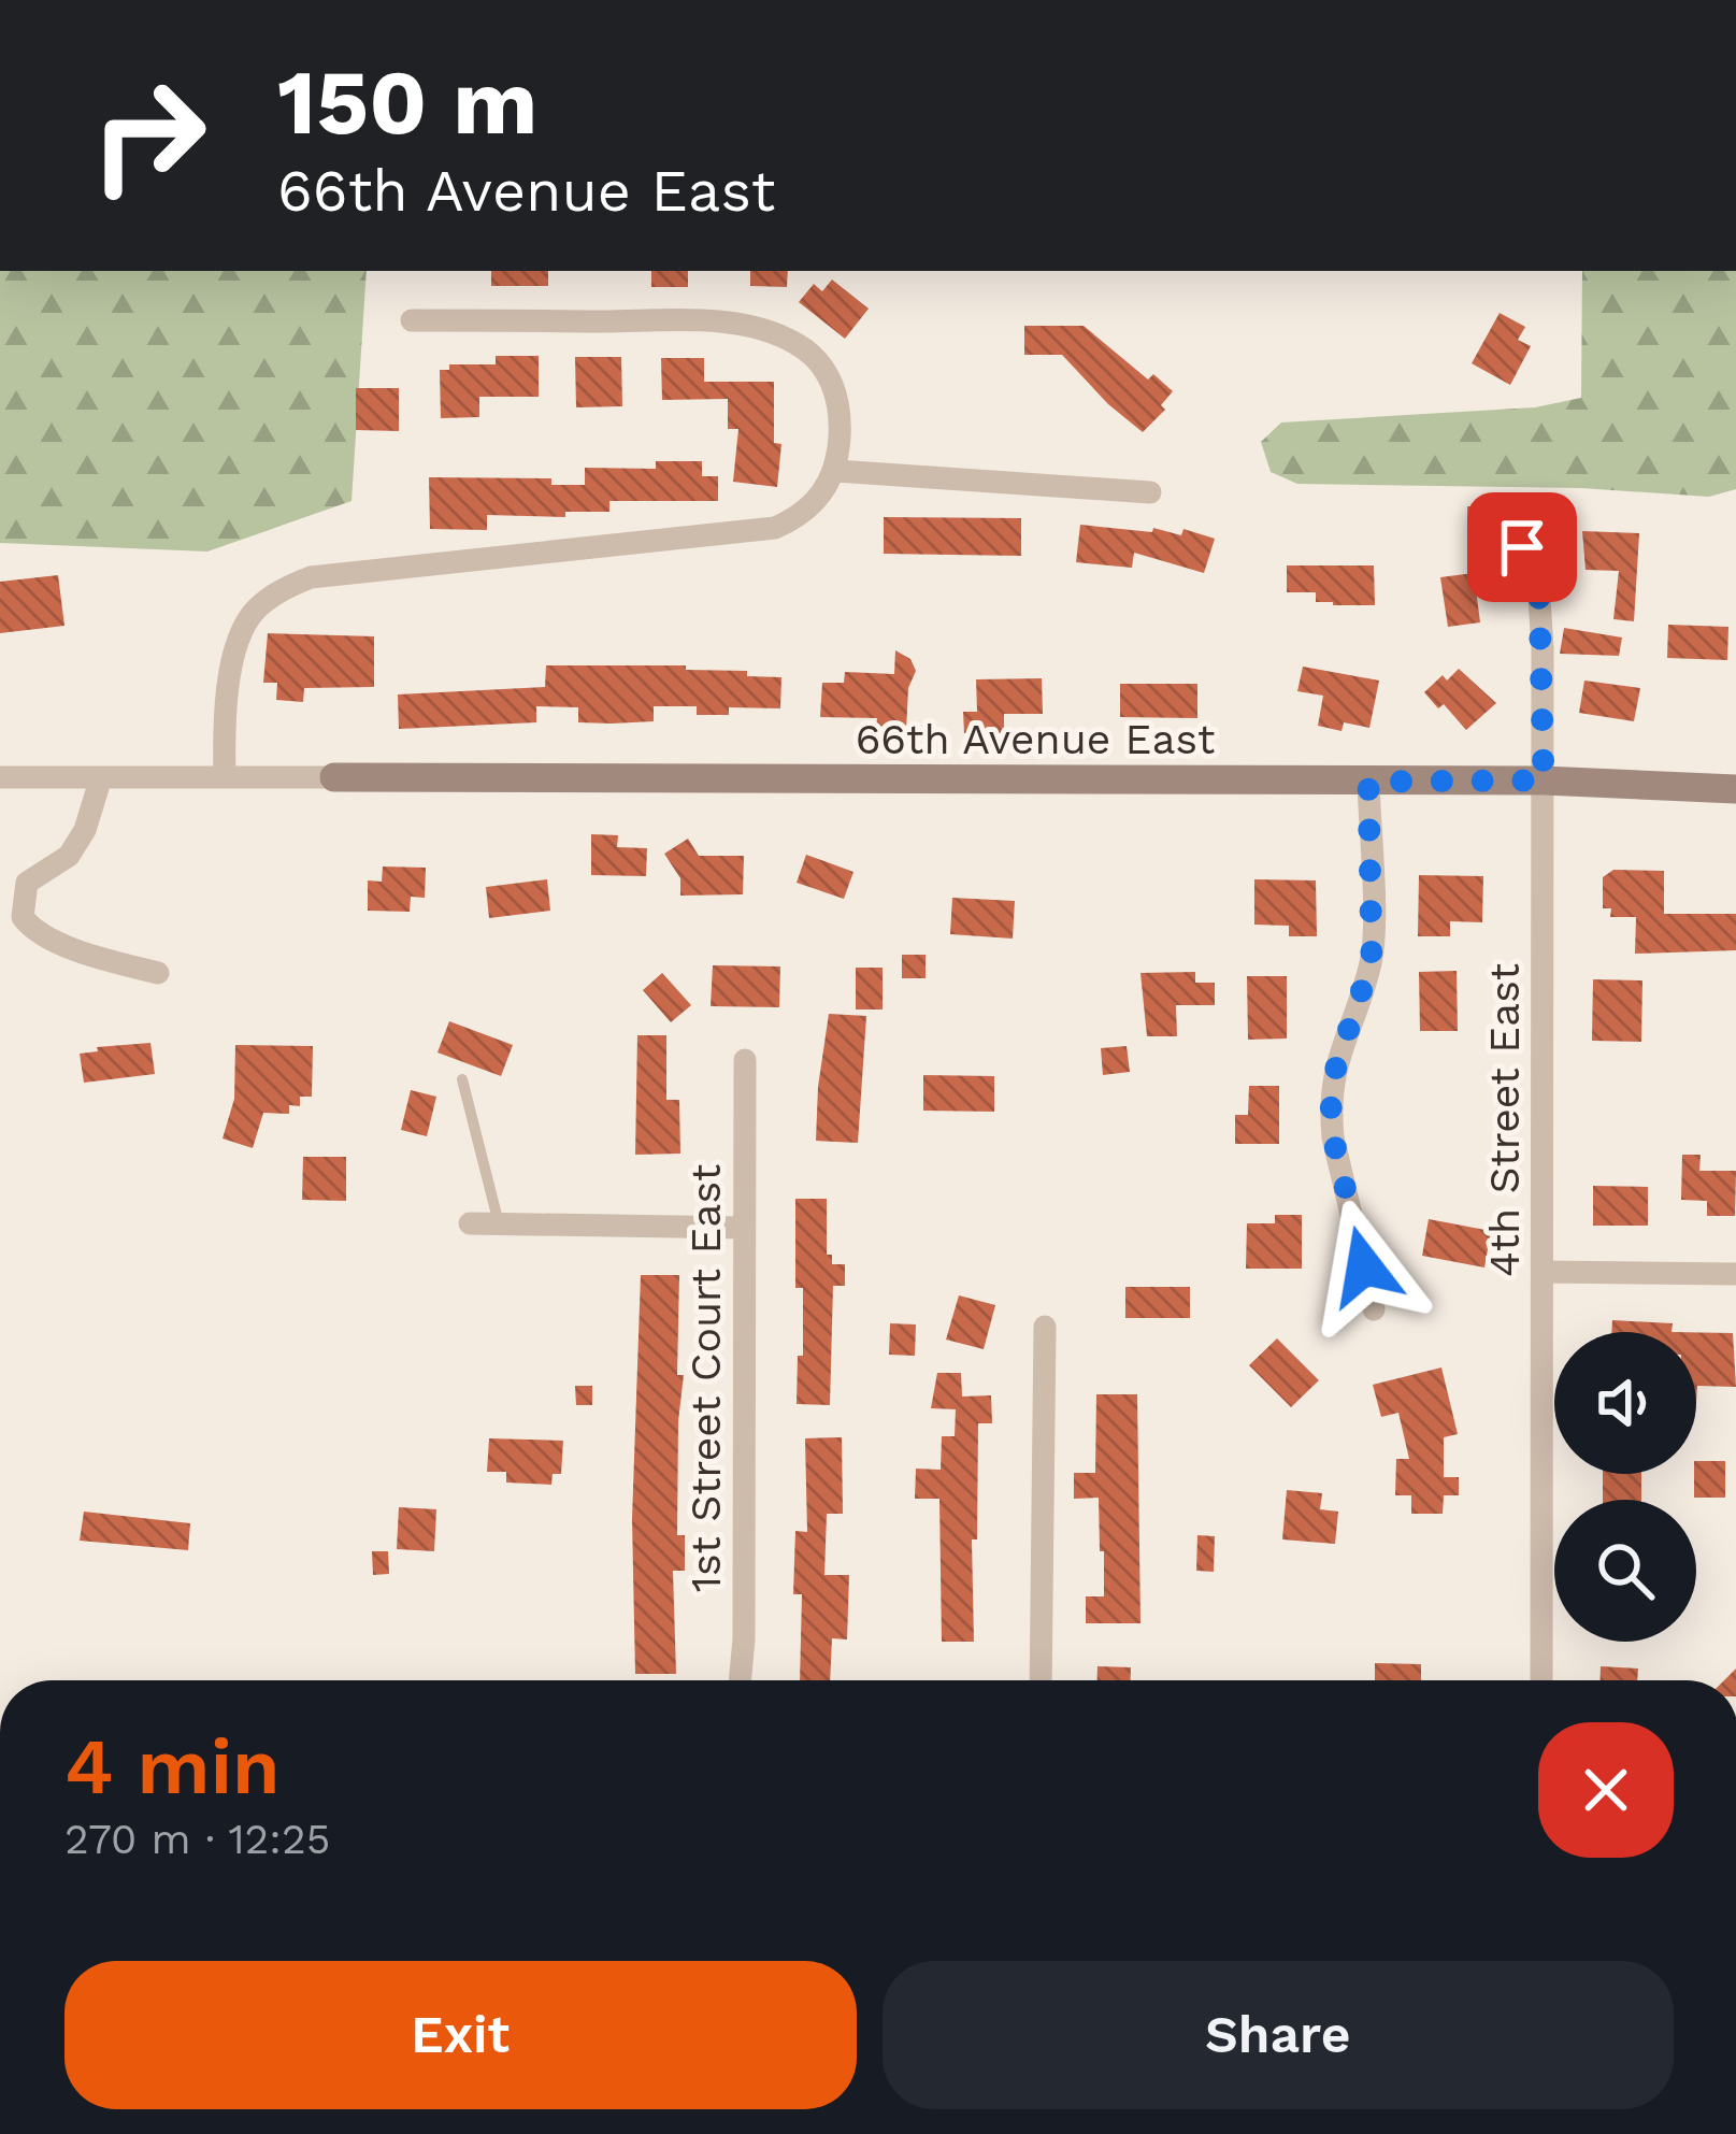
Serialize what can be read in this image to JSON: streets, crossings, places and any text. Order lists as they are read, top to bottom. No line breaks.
{"streets":{"street":["66th Avenue East","4th Street East","1st Street Court East"]},"crossings":[["66th Avenue East","4th Street East"]],"page":{"turn":["150 m","66th Avenue East"],"heading":["4 min","270 m · 12:25"],"buttons":["Exit","Share"]}}
